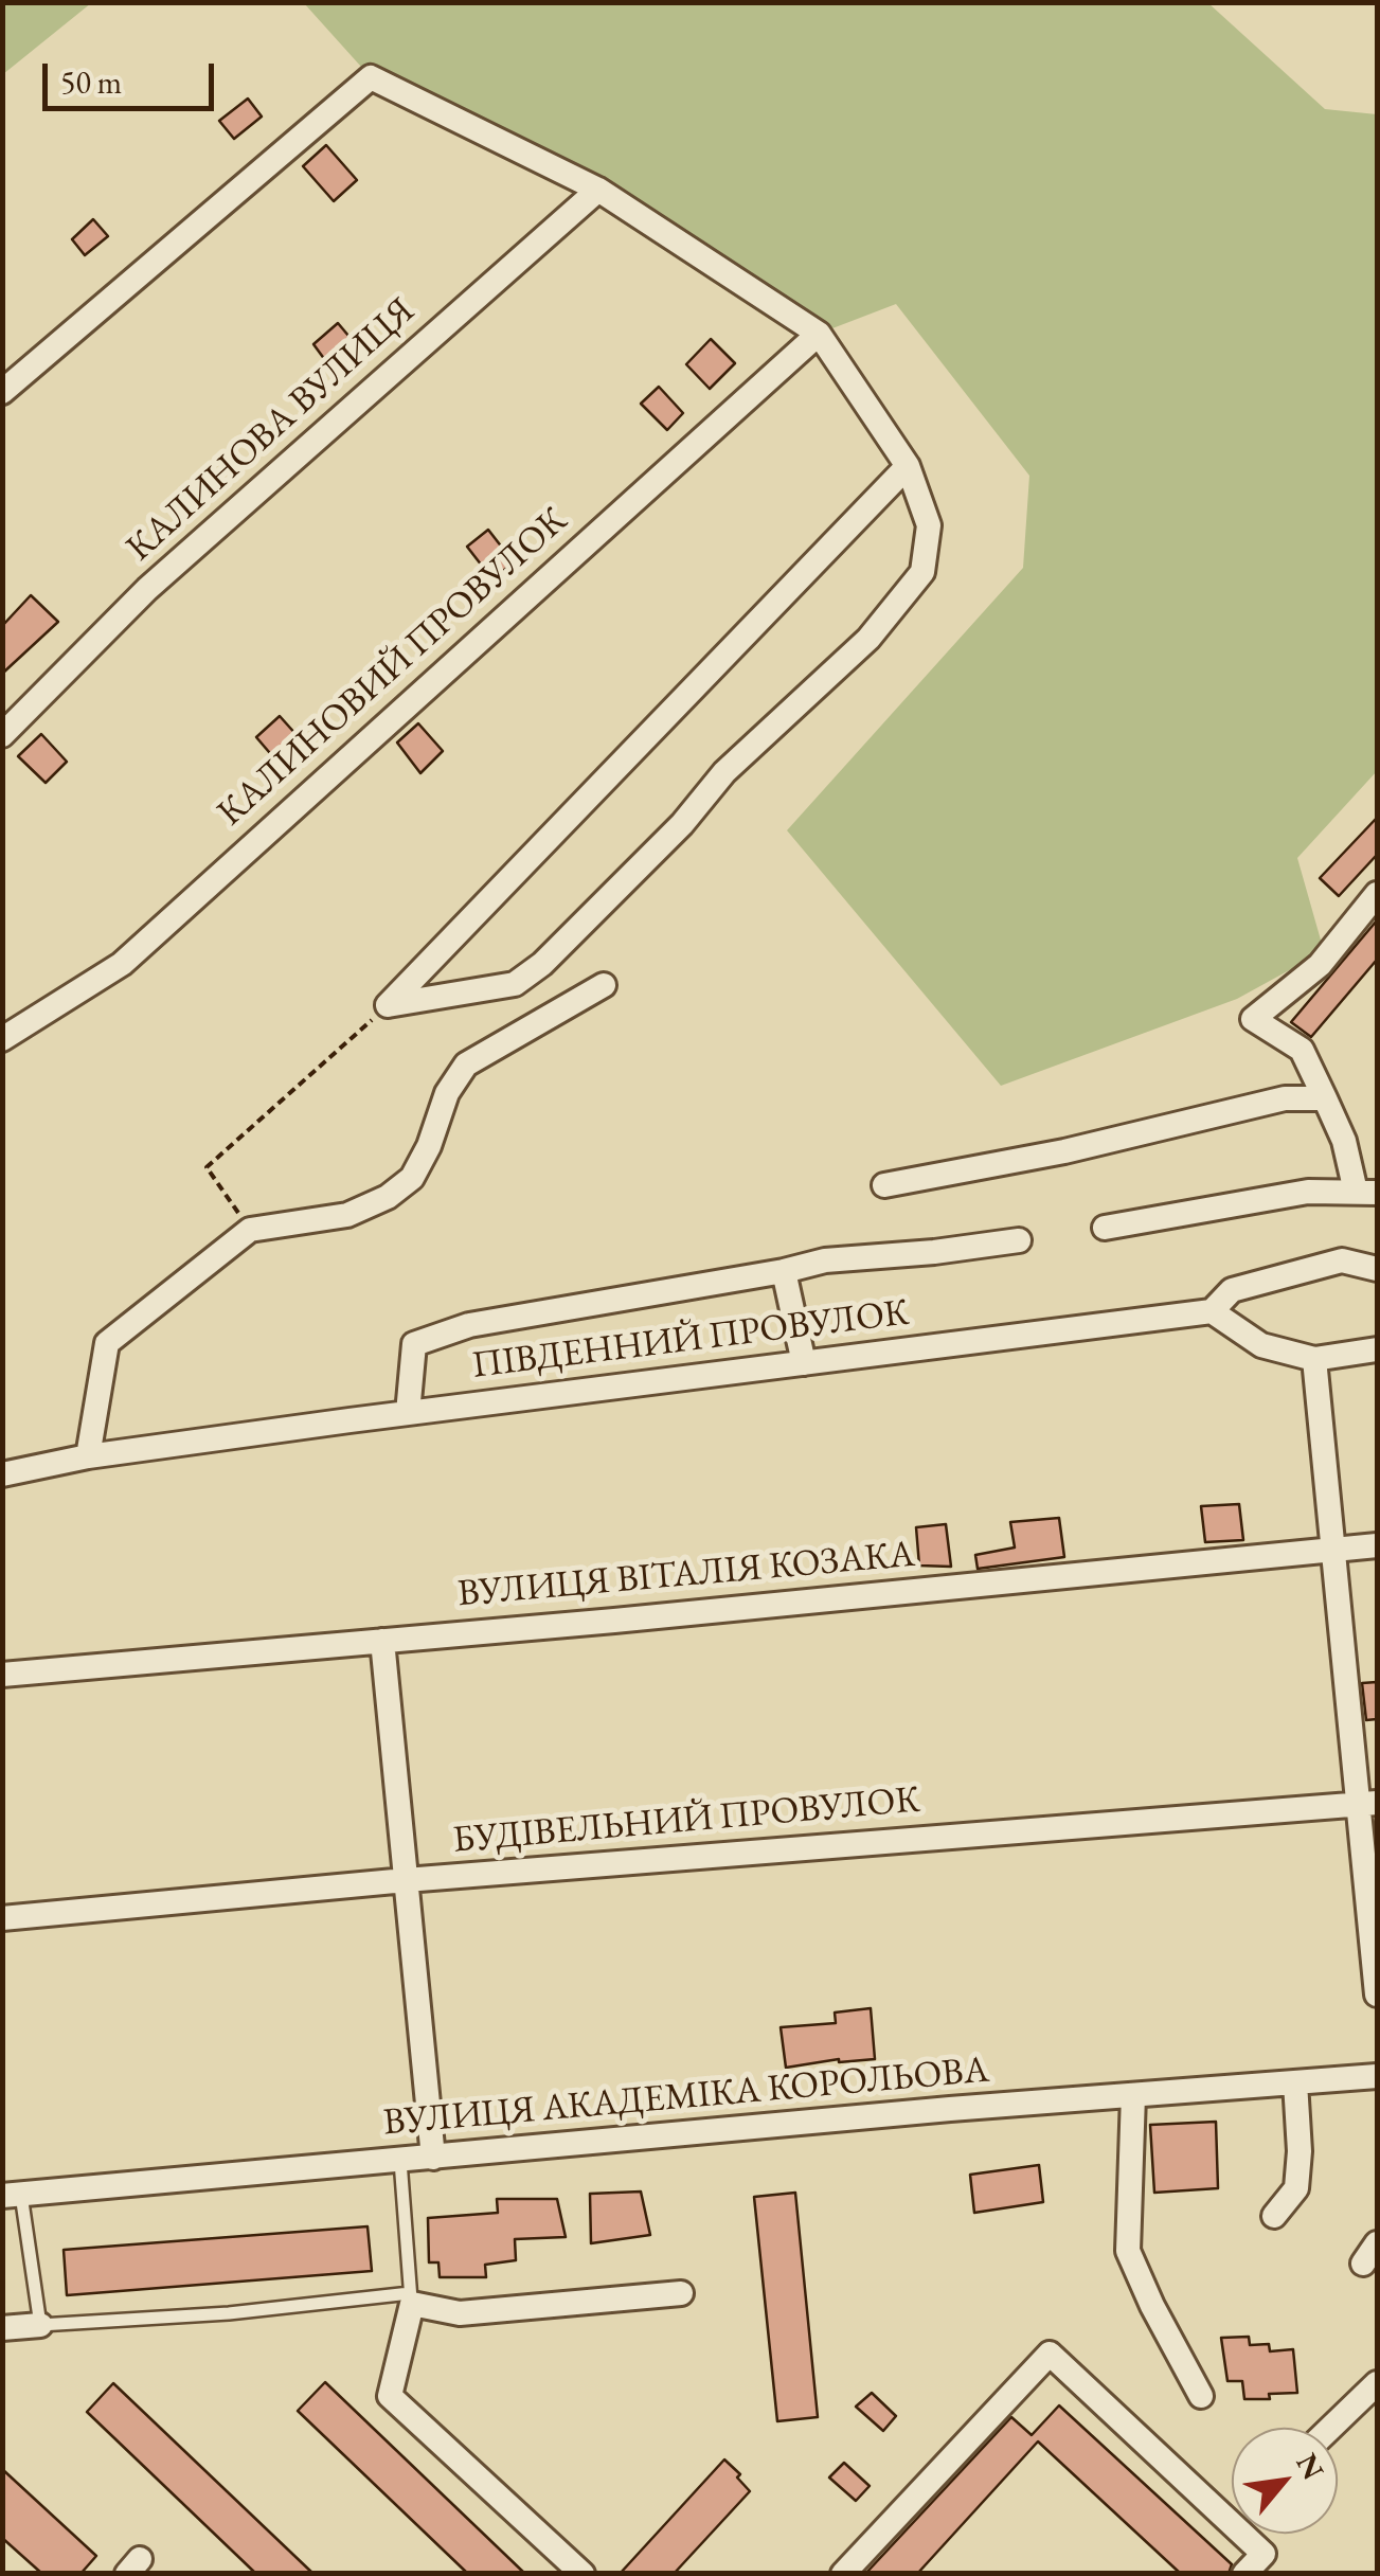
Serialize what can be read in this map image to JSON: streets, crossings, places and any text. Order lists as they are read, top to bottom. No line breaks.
{"streets":{"street":["КАЛИНОВА ВУЛИЦЯ","КАЛИНОВИЙ ПРОВУЛОК","ПІВДЕННИЙ ПРОВУЛОК","ВУЛИЦЯ ВІТАЛІЯ КОЗАКА","БУДІВЕЛЬНИЙ ПРОВУЛОК","ВУЛИЦЯ АКАДЕМІКА КОРОЛЬОВА"]},"scale_bar":"50 m","north":"top right"}
